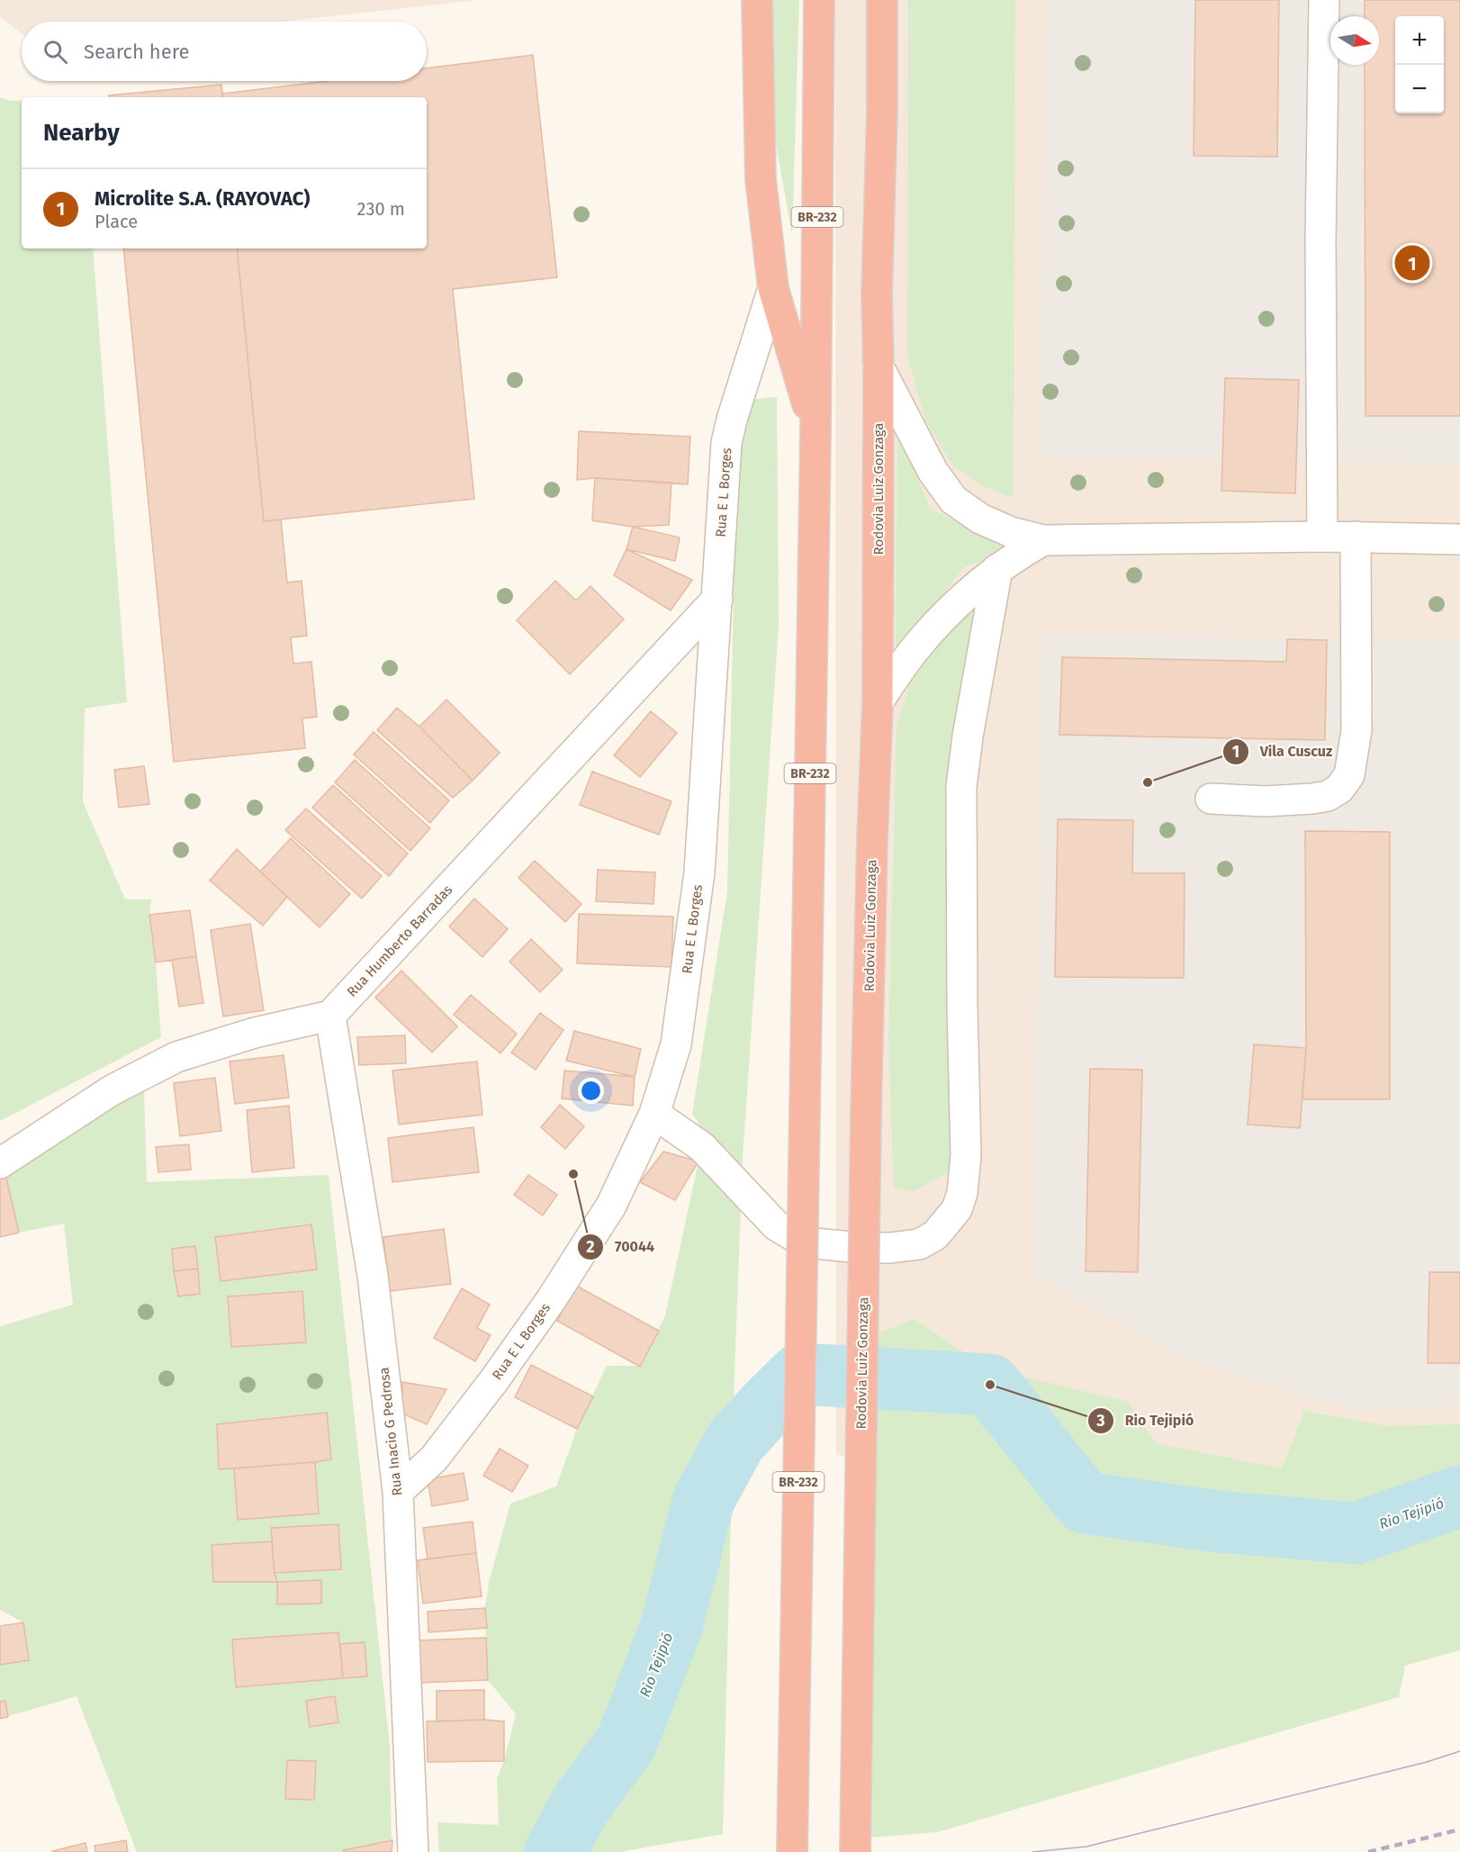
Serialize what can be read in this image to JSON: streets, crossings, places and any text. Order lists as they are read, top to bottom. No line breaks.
{"streets":{"highway":["BR-232","Rodovia Luiz Gonzaga"],"street":["Rua E L Borges","Rua Humberto Barradas","Rua Inacio G Pedrosa"]},"crossings":[["Rua E L Borges","Rua Humberto Barradas"],["Rua E L Borges","Rua Inacio G Pedrosa"],["Rua Humberto Barradas","Rua Inacio G Pedrosa"]],"water":["Rio Tejipió"],"places":["Vila Cuscuz","70044","Rio Tejipió"],"north":"right","page":{"map_buttons":["+","−"],"search":"Search here","heading":"Nearby","list":[{"mark":"1","name":"Microlite S.A. (RAYOVAC)","note":"Place","value":"230 m"}],"pins":"1"}}
